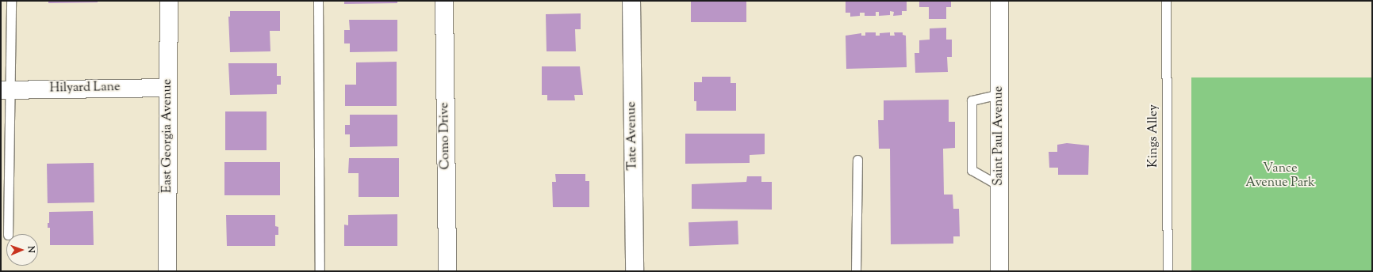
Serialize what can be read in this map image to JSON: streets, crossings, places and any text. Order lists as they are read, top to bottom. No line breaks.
{"streets":{"street":["Hilyard Lane","East Georgia Avenue","Como Drive","Tate Avenue","Saint Paul Avenue"],"lane":["Kings Alley"]},"crossings":[["Hilyard Lane","East Georgia Avenue"]],"parks":["Vance Avenue Park"],"north":"right"}
